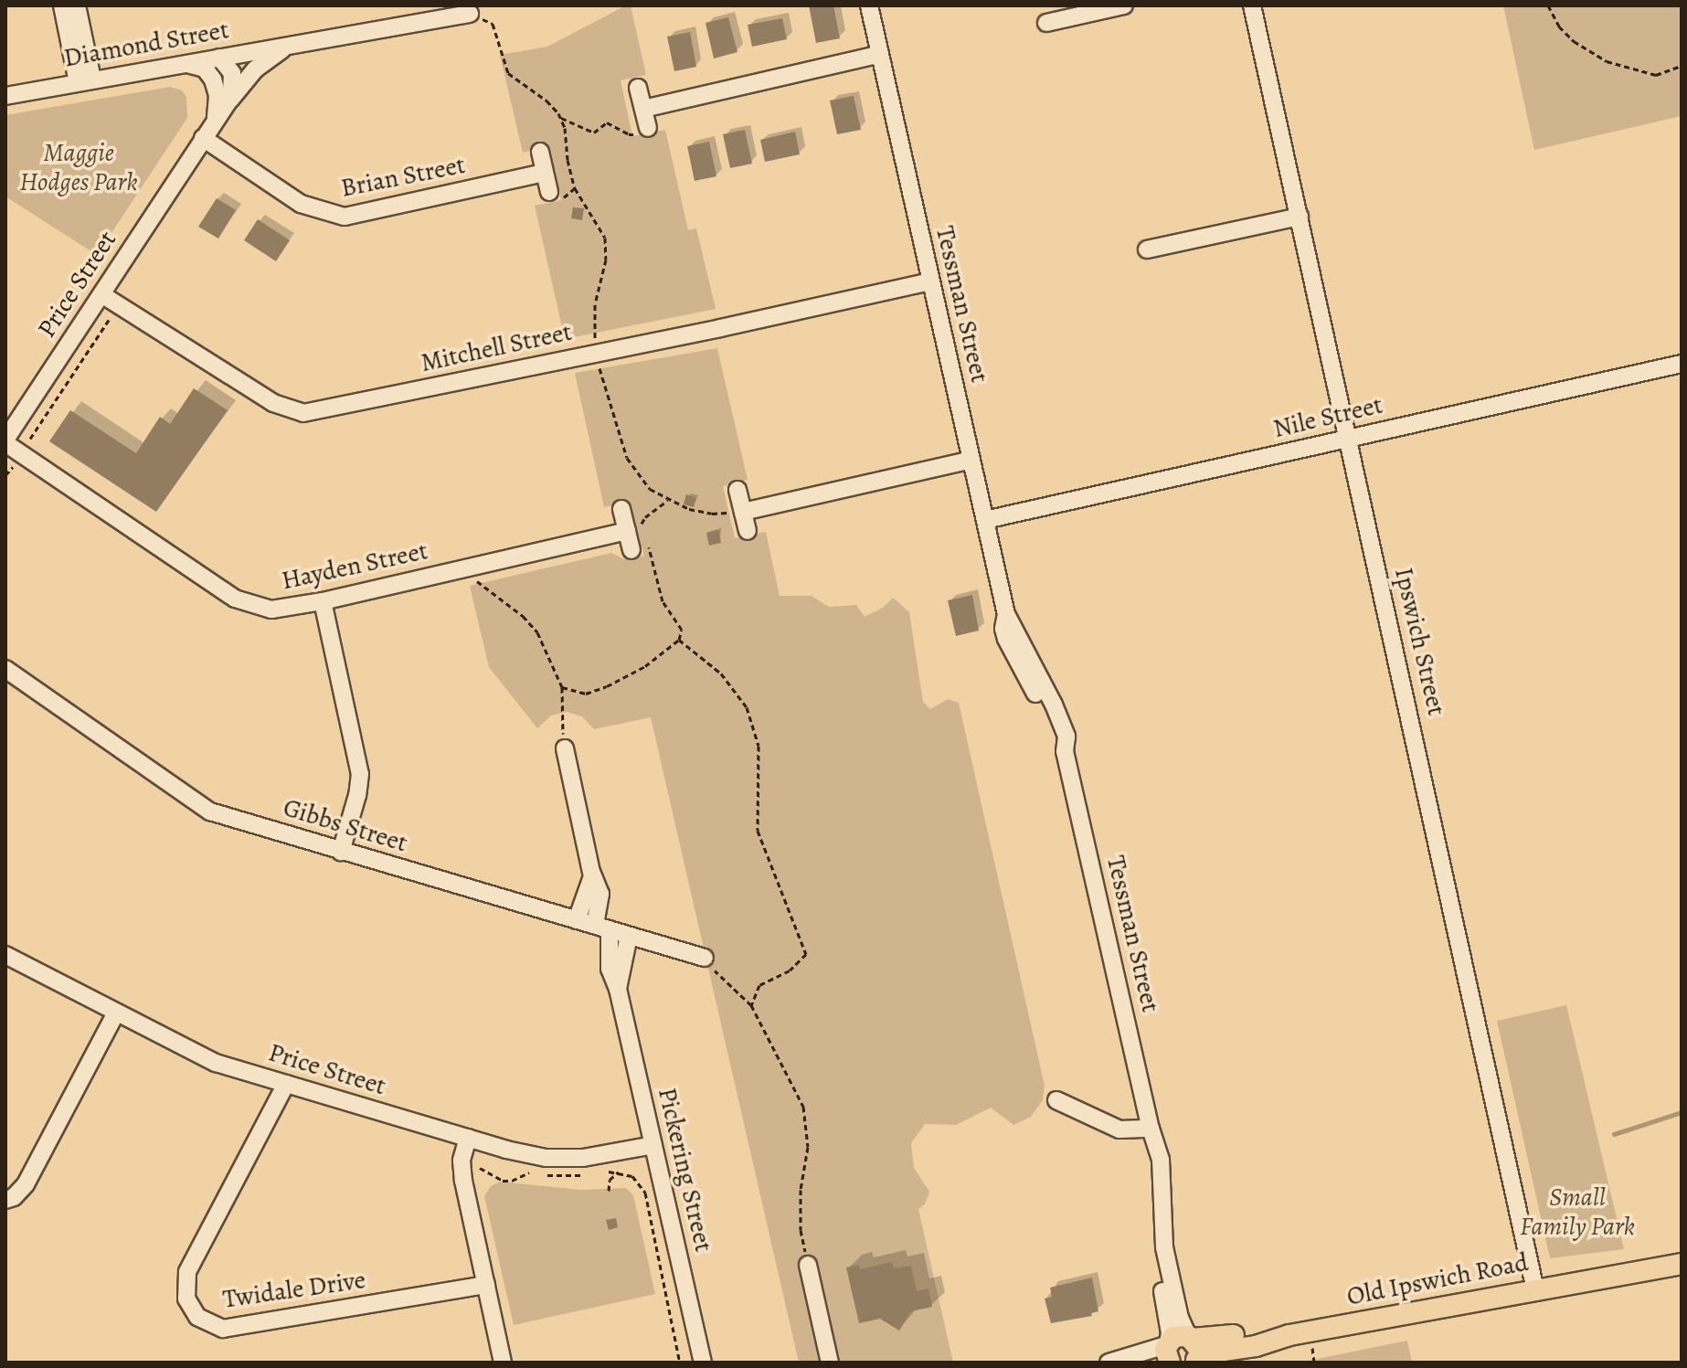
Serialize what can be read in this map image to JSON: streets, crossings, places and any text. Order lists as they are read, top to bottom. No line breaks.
{"streets":{"main road":["Old Ipswich Road"],"street":["Diamond Street","Brian Street","Price Street","Tessman Street","Mitchell Street","Nile Street","Hayden Street","Ipswich Street","Gibbs Street","Pickering Street","Twidale Drive"]},"crossings":[["Diamond Street","Price Street"],["Brian Street","Price Street"],["Price Street","Mitchell Street"],["Price Street","Hayden Street"],["Price Street","Pickering Street"],["Price Street","Twidale Drive"],["Tessman Street","Mitchell Street"],["Tessman Street","Nile Street"],["Tessman Street","Old Ipswich Road"],["Nile Street","Ipswich Street"],["Ipswich Street","Old Ipswich Road"],["Gibbs Street","Pickering Street"]],"parks":["Maggie Hodges Park","Small Family Park"]}
